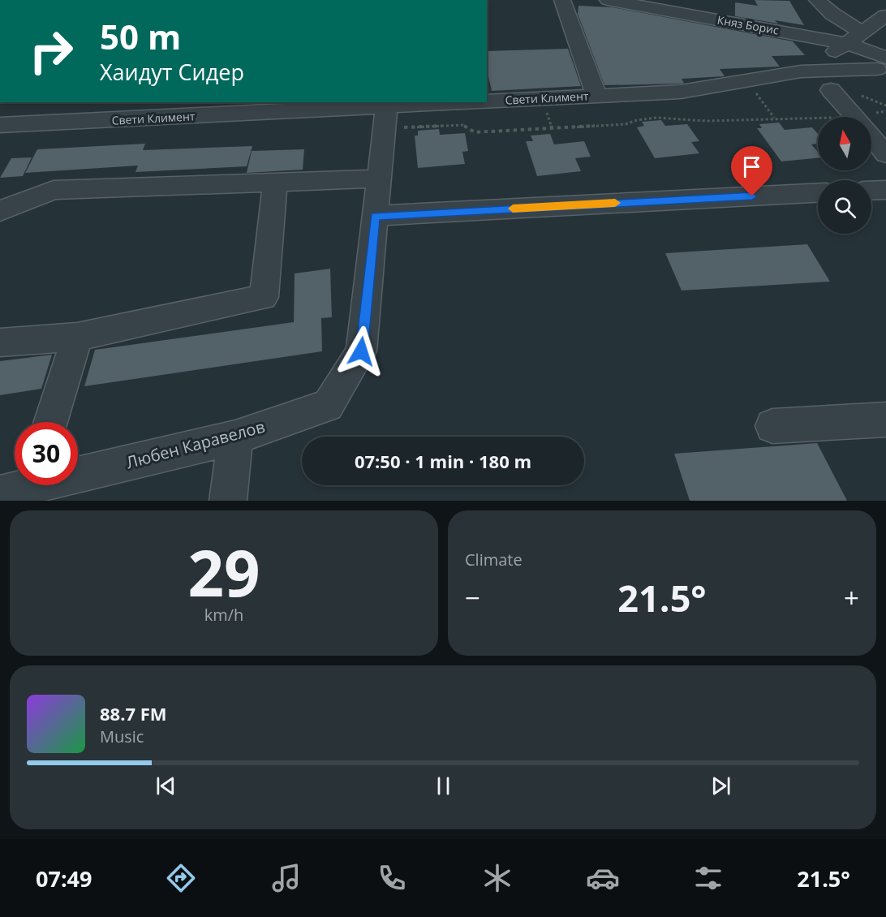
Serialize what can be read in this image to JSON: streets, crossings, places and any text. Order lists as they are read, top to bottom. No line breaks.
{"streets":{"street":["Княз Борис","Свети Климент","Любен Каравелов"]},"north":"top","page":{"turn":["50 m","Хаидут Сидер"],"limit":"30","trip":"07:50 · 1 min · 180 m","tile":[["29","km/h"],"Climate"],"heat":["−","21.5°","+"],"song":["88.7 FM","Music"],"tabs":["07:49","21.5°"]}}
